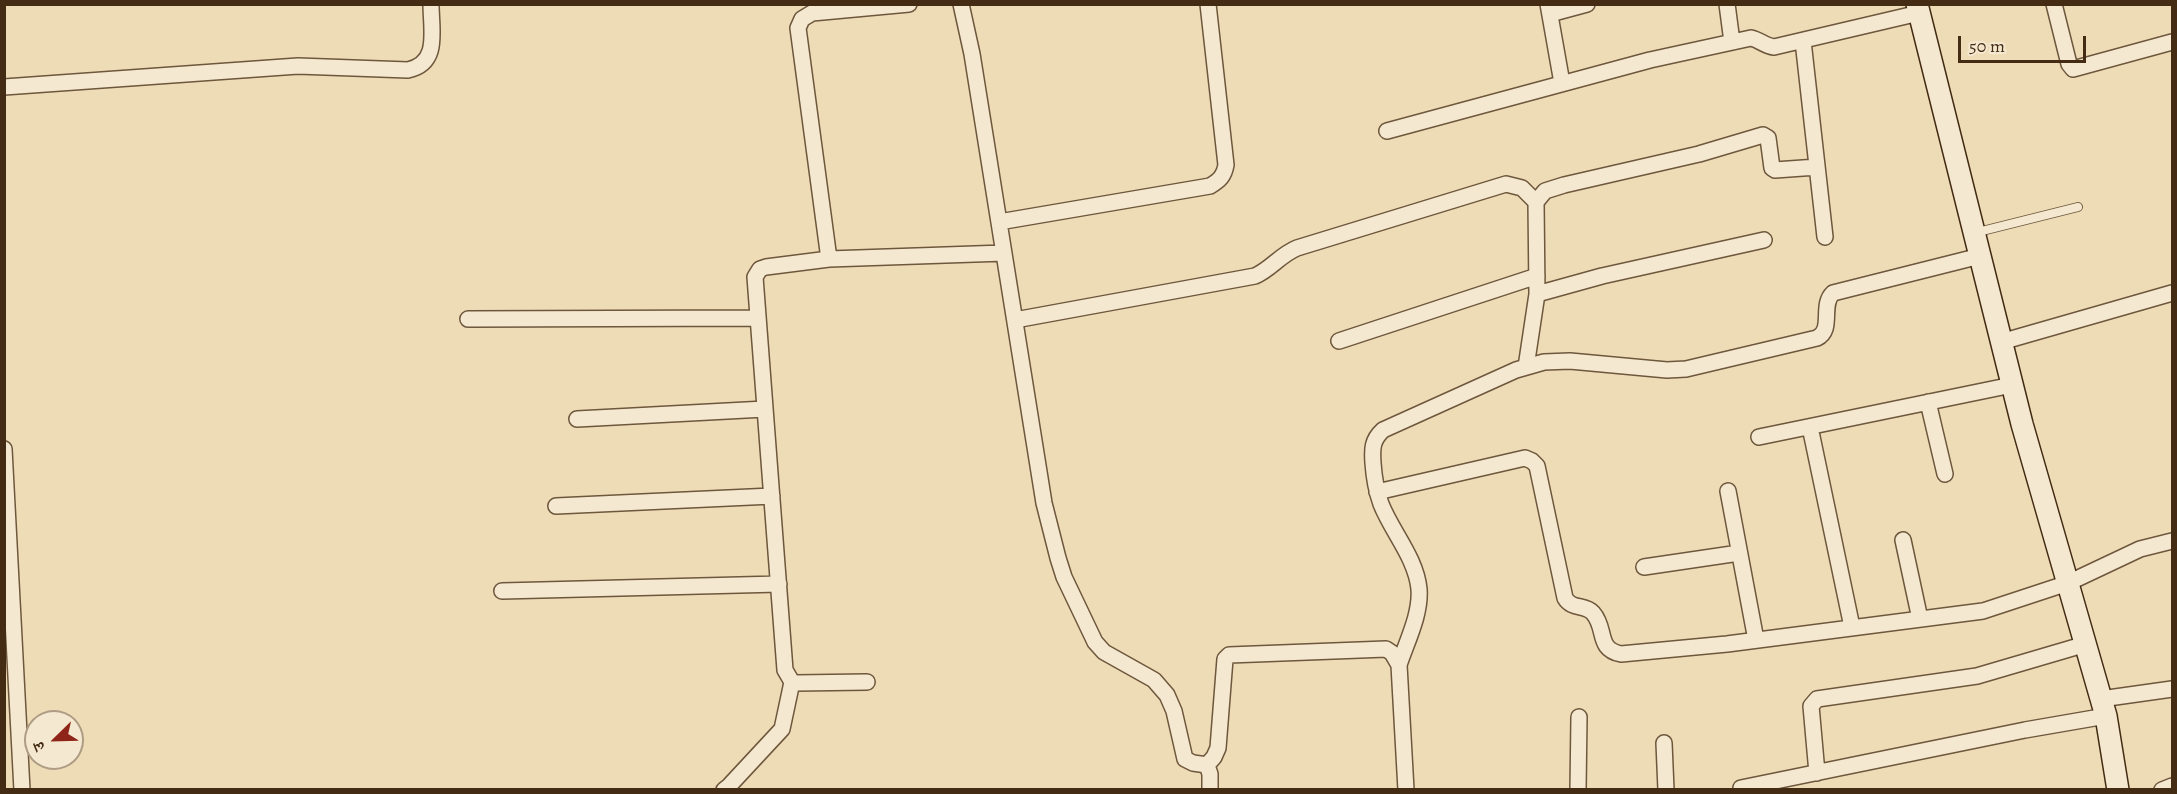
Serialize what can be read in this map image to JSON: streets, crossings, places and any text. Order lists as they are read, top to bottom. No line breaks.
{"scale_bar":"50 m","north":"bottom left"}
